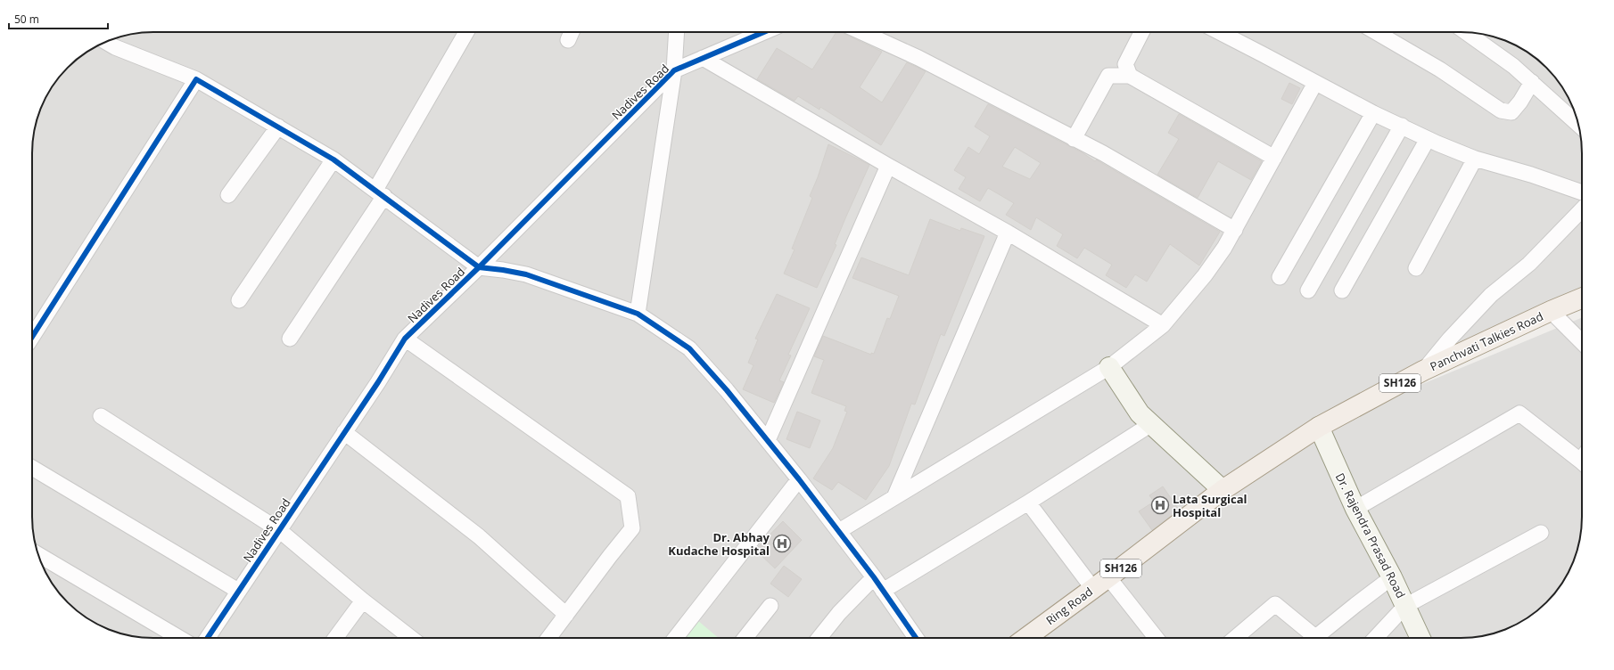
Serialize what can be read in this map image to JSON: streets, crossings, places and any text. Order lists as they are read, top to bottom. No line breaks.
{"streets":{"main road":["Panchvati Talkies Road","SH126","Dr. Rajendra Prasad Road","Ring Road"],"street":["Nadives Road"]},"crossings":[["Panchvati Talkies Road","Dr. Rajendra Prasad Road"],["Panchvati Talkies Road","Ring Road"]],"places":{"hospital":["Lata Surgical Hospital","Dr. Abhay Kudache Hospital"]},"scale_bar":"50 m"}
